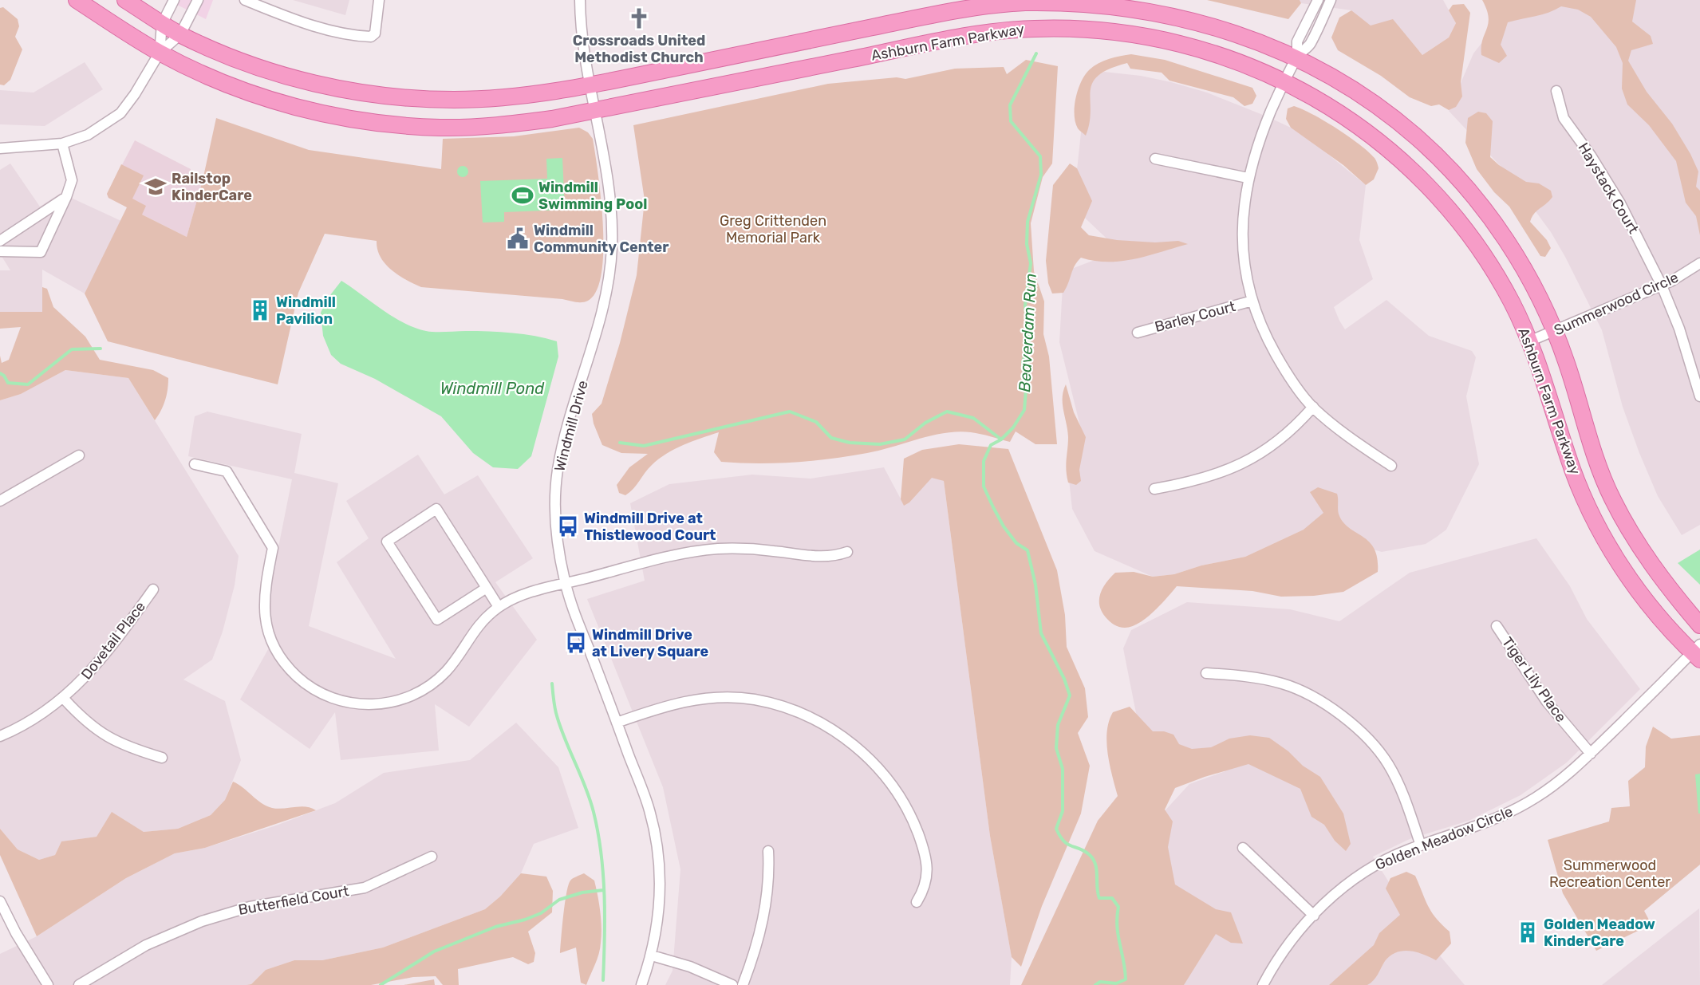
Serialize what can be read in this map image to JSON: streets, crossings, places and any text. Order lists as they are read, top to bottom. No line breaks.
{"streets":{"main road":["Ashburn Farm Parkway"],"street":["Haystack Court","Summerwood Circle","Barley Court","Windmill Drive","Dovetail Place","Tiger Lily Place","Golden Meadow Circle","Butterfield Court"]},"crossings":[["Ashburn Farm Parkway","Summerwood Circle"],["Ashburn Farm Parkway","Windmill Drive"],["Ashburn Farm Parkway","Golden Meadow Circle"],["Haystack Court","Summerwood Circle"],["Tiger Lily Place","Golden Meadow Circle"]],"water":["Beaverdam Run","Windmill Pond"],"parks":["Greg Crittenden Memorial Park","Summerwood Recreation Center"],"places":{"church":["Crossroads United Methodist Church"],"school or university":["Railstop KinderCare"],"sports":["Windmill Swimming Pool"],"public building":["Windmill Community Center"],"building":["Windmill Pavilion","Golden Meadow KinderCare"],"bus stop":["Windmill Drive at Thistlewood Court","Windmill Drive at Livery Square"]}}
